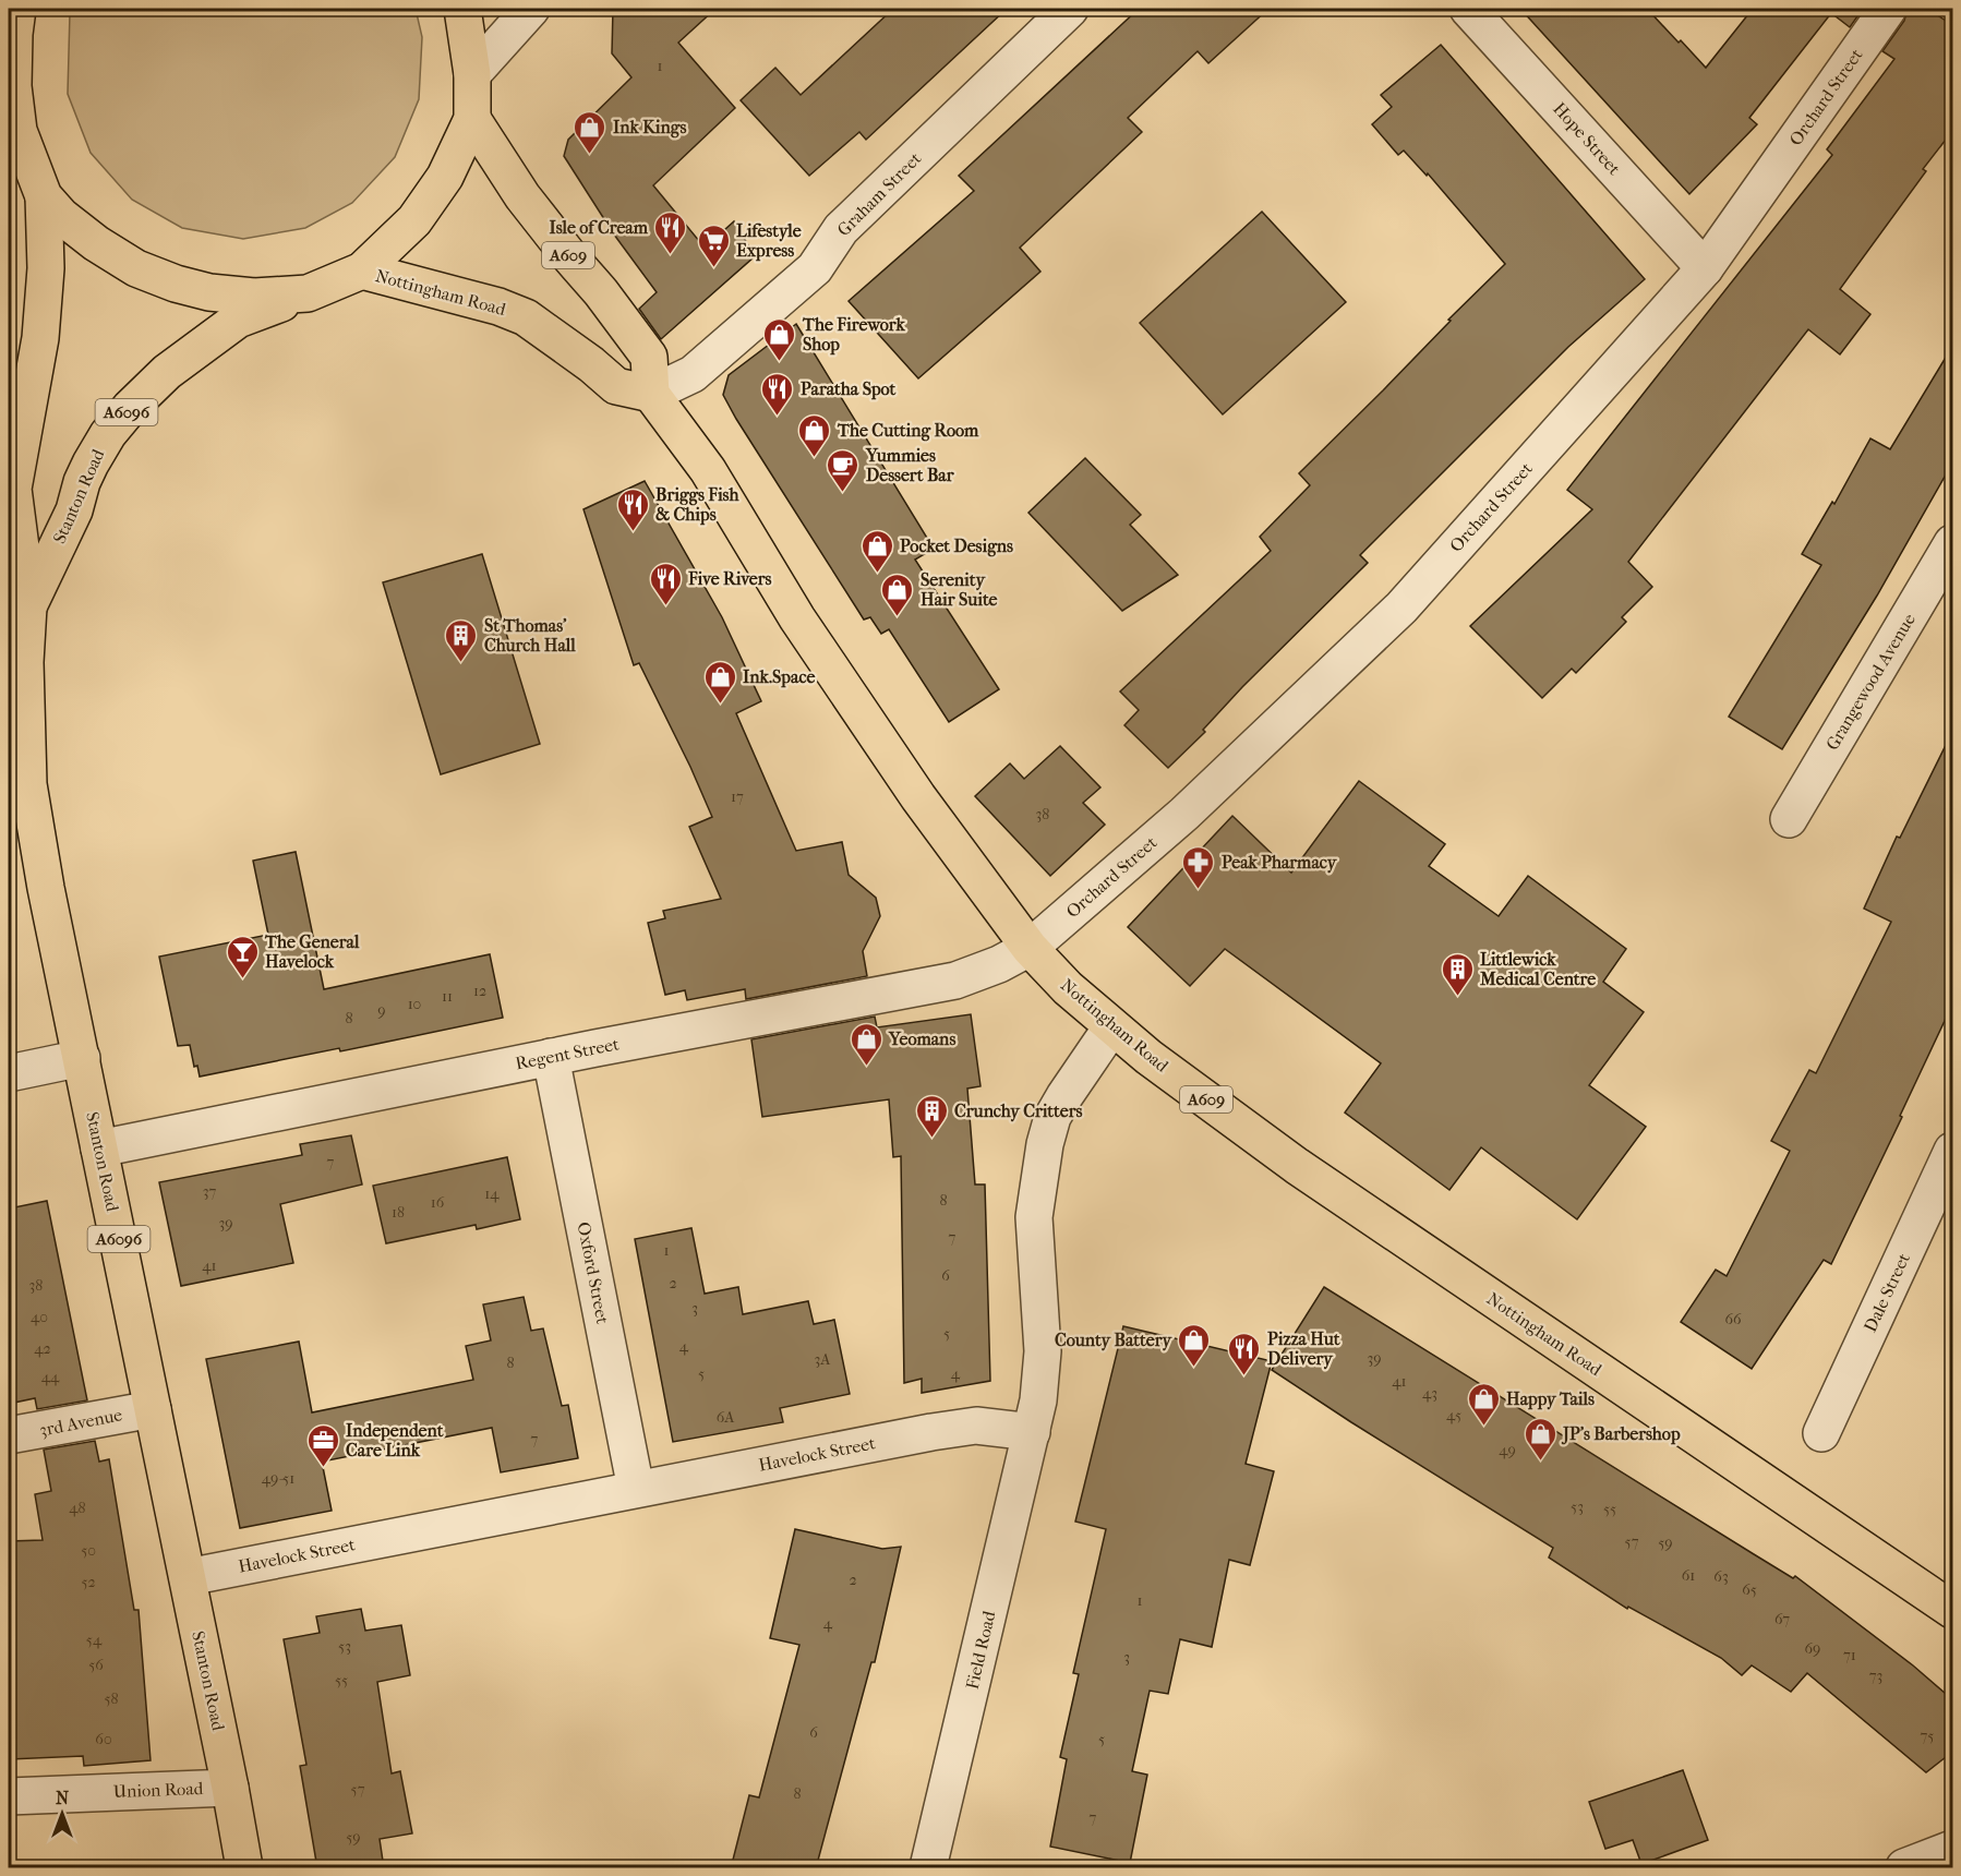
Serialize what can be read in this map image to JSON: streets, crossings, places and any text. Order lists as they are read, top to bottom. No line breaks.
{"streets":{"main road":["A609","Nottingham Road","A6096","Stanton Road"],"street":["Orchard Street","Hope Street","Graham Street","Grangewood Avenue","Regent Street","Oxford Street","Dale Street","3rd Avenue","Havelock Street","Field Road","Union Road"]},"crossings":[["Orchard Street","Hope Street"],["Orchard Street","Nottingham Road"],["Orchard Street","Regent Street"],["Graham Street","A609"],["Graham Street","Nottingham Road"],["A609","Nottingham Road"],["Nottingham Road","Stanton Road"],["Nottingham Road","Regent Street"],["Stanton Road","Regent Street"],["Stanton Road","3rd Avenue"],["Stanton Road","Havelock Street"],["Stanton Road","Union Road"],["Regent Street","Oxford Street"],["Oxford Street","Havelock Street"],["Havelock Street","Field Road"]],"places":{"shop":["Ink Kings","The Firework Shop","The Cutting Room","Pocket Designs","Serenity Hair Suite","Ink.Space","Yeomans","County Battery","Happy Tails","JP's Barbershop"],"restaurant":["Isle of Cream","Paratha Spot","Briggs Fish & Chips","Five Rivers","Pizza Hut Delivery"],"supermarket":["Lifestyle Express"],"cafe":["Yummies Dessert Bar"],"building":["St Thomas' Church Hall","Littlewick Medical Centre","Crunchy Critters"],"pharmacy":["Peak Pharmacy"],"bar":["The General Havelock"],"office":["Independent Care Link"]},"house_numbers":["1","17","38","12","11","10","9","8","7","37","14","8","16","18","39","7","1","41","6","2","38","3","40","66","5","4","42","39","3A","8","5","4","44","41","43","45","6A","7","49","49-51","53","48","55","57","59","50","61","63","2","52","65","1","67","4","54","53","69","71","3","56","73","55","58","6","75","60","5","57","8","7","59"],"north":"top"}
